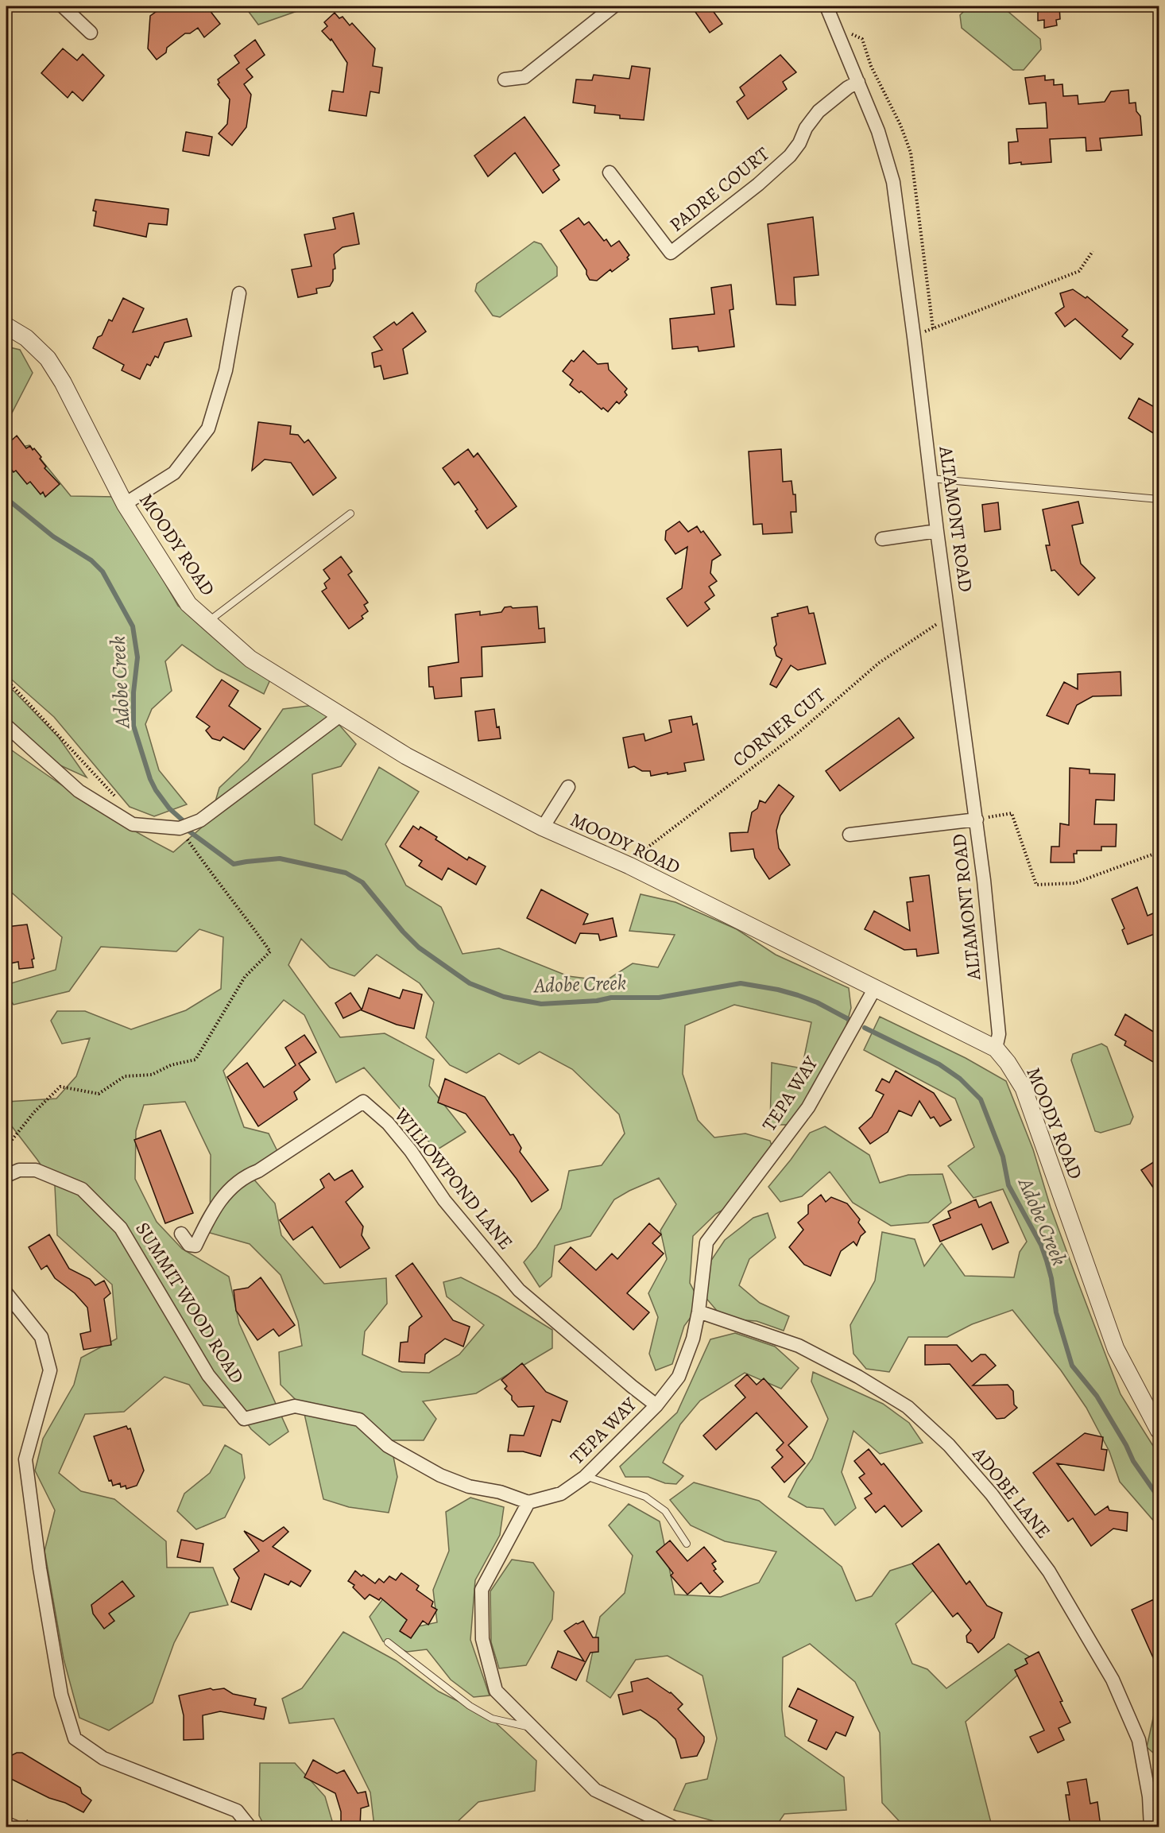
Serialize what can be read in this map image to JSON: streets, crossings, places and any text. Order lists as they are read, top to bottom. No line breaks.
{"streets":{"street":["PADRE COURT","ALTAMONT ROAD","MOODY ROAD","TEPA WAY","WILLOWPOND LANE","SUMMIT WOOD ROAD","ADOBE LANE"],"path":["CORNER CUT"]},"crossings":[["PADRE COURT","ALTAMONT ROAD"],["ALTAMONT ROAD","MOODY ROAD"],["ALTAMONT ROAD","CORNER CUT"],["MOODY ROAD","CORNER CUT"],["MOODY ROAD","TEPA WAY"],["TEPA WAY","WILLOWPOND LANE"],["TEPA WAY","SUMMIT WOOD ROAD"],["TEPA WAY","ADOBE LANE"]],"water":["Adobe Creek"]}
